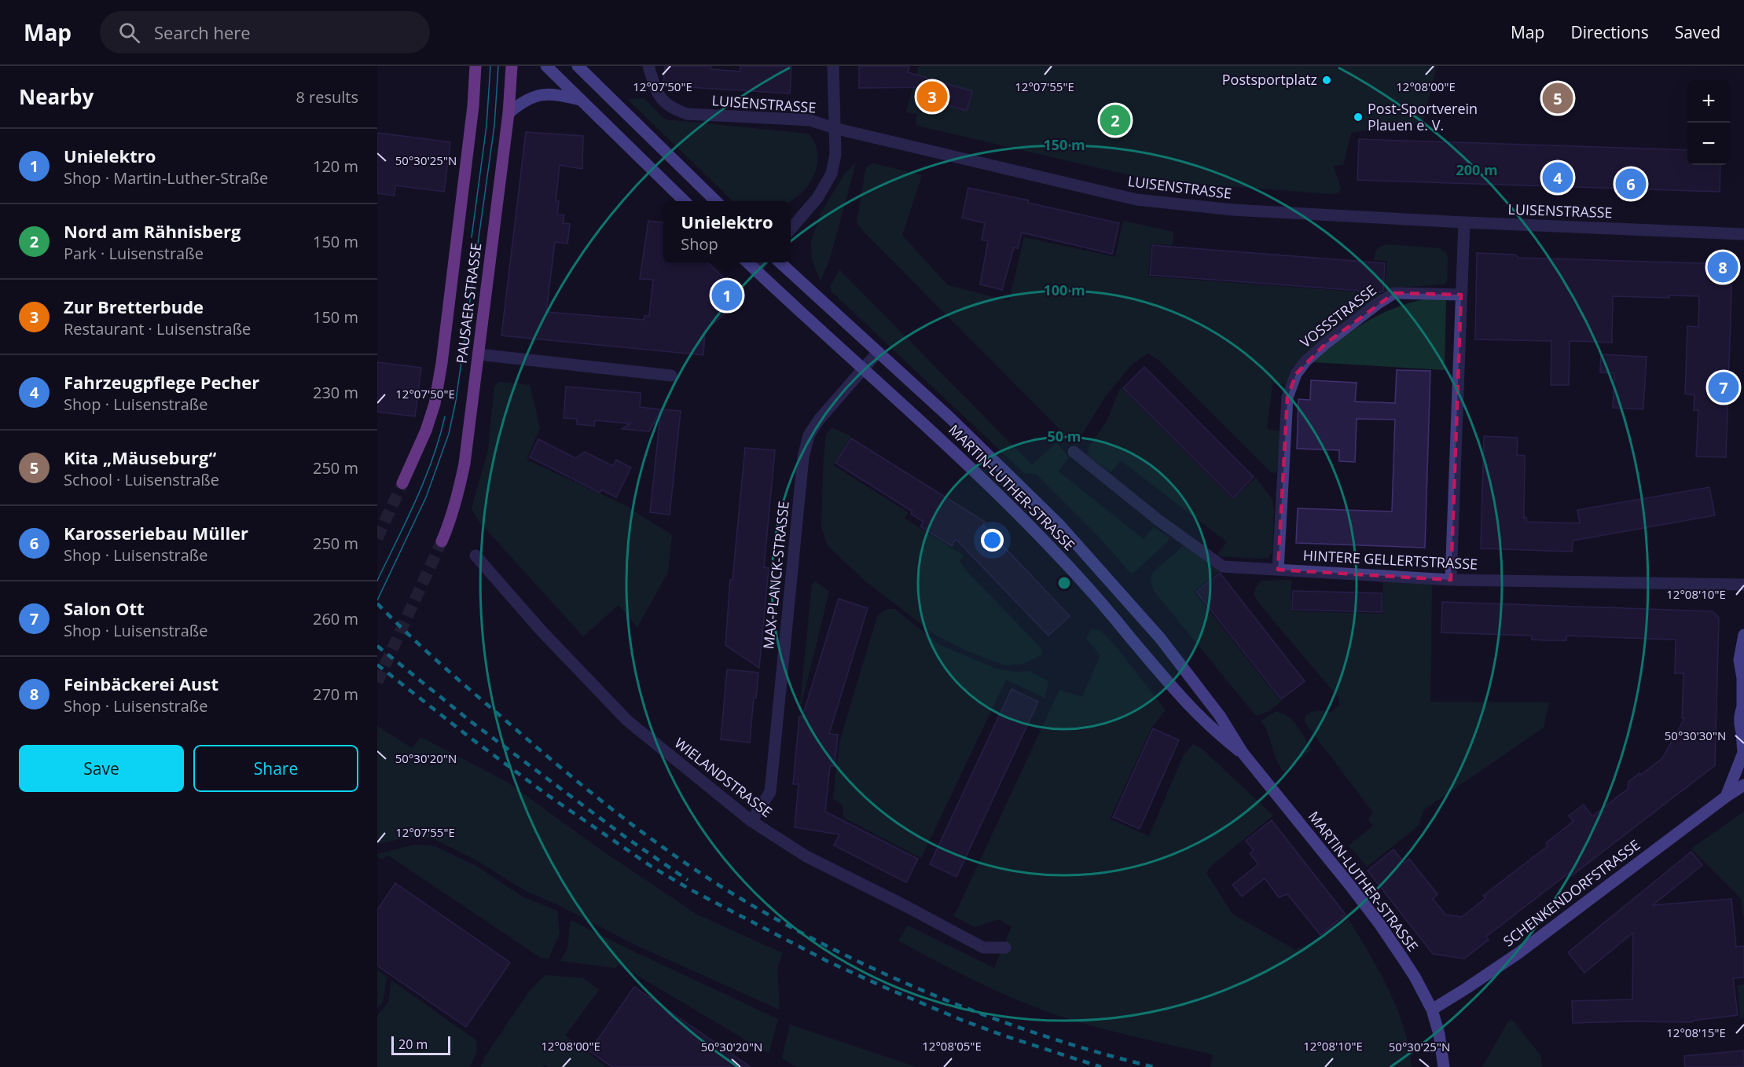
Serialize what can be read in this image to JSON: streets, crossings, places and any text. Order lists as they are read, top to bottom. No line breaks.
{"streets":{"main road":["PAUSAER STRASSE","MARTIN-LUTHER-STRASSE","SCHENKENDORFSTRASSE"],"street":["LUISENSTRASSE","VOSSSTRASSE","HINTERE GELLERTSTRASSE","MAX-PLANCK-STRASSE","WIELANDSTRASSE"]},"crossings":[["VOSSSTRASSE","HINTERE GELLERTSTRASSE"],["MARTIN-LUTHER-STRASSE","MAX-PLANCK-STRASSE"],["MARTIN-LUTHER-STRASSE","SCHENKENDORFSTRASSE"],["MAX-PLANCK-STRASSE","WIELANDSTRASSE"]],"places":["Postsportplatz","Post-Sportverein Plauen e. V."],"scale_bar":"20 m","page":{"header":"Map","search":"Search here","nav":["Map","Directions","Saved"],"heading":["Nearby","8 results"],"pins":["3","5","2","4","6","8","1","7"],"map_buttons":["+","−"],"list":[{"mark":"1","name":"Unielektro","note":"Shop · Martin-Luther-Straße","value":"120 m"},{"mark":"2","name":"Nord am Rähnisberg","note":"Park · Luisenstraße","value":"150 m"},{"mark":"3","name":"Zur Bretterbude","note":"Restaurant · Luisenstraße","value":"150 m"},{"mark":"4","name":"Fahrzeugpflege Pecher","note":"Shop · Luisenstraße","value":"230 m"},{"mark":"5","name":"Kita „Mäuseburg“","note":"School · Luisenstraße","value":"250 m"},{"mark":"6","name":"Karosseriebau Müller","note":"Shop · Luisenstraße","value":"250 m"},{"mark":"7","name":"Salon Ott","note":"Shop · Luisenstraße","value":"260 m"},{"mark":"8","name":"Feinbäckerei Aust","note":"Shop · Luisenstraße","value":"270 m"}],"popup":["Unielektro","Shop"],"buttons":["Save","Share"],"scale":"20 m"},"coordinates":["12°07'50\"E","12°07'55\"E","12°08'00\"E","50°30'25\"N","12°08'10\"E","50°30'30\"N","50°30'20\"N","12°08'15\"E","12°08'05\"E"],"rings":["150 m","200 m","100 m","50 m"]}
